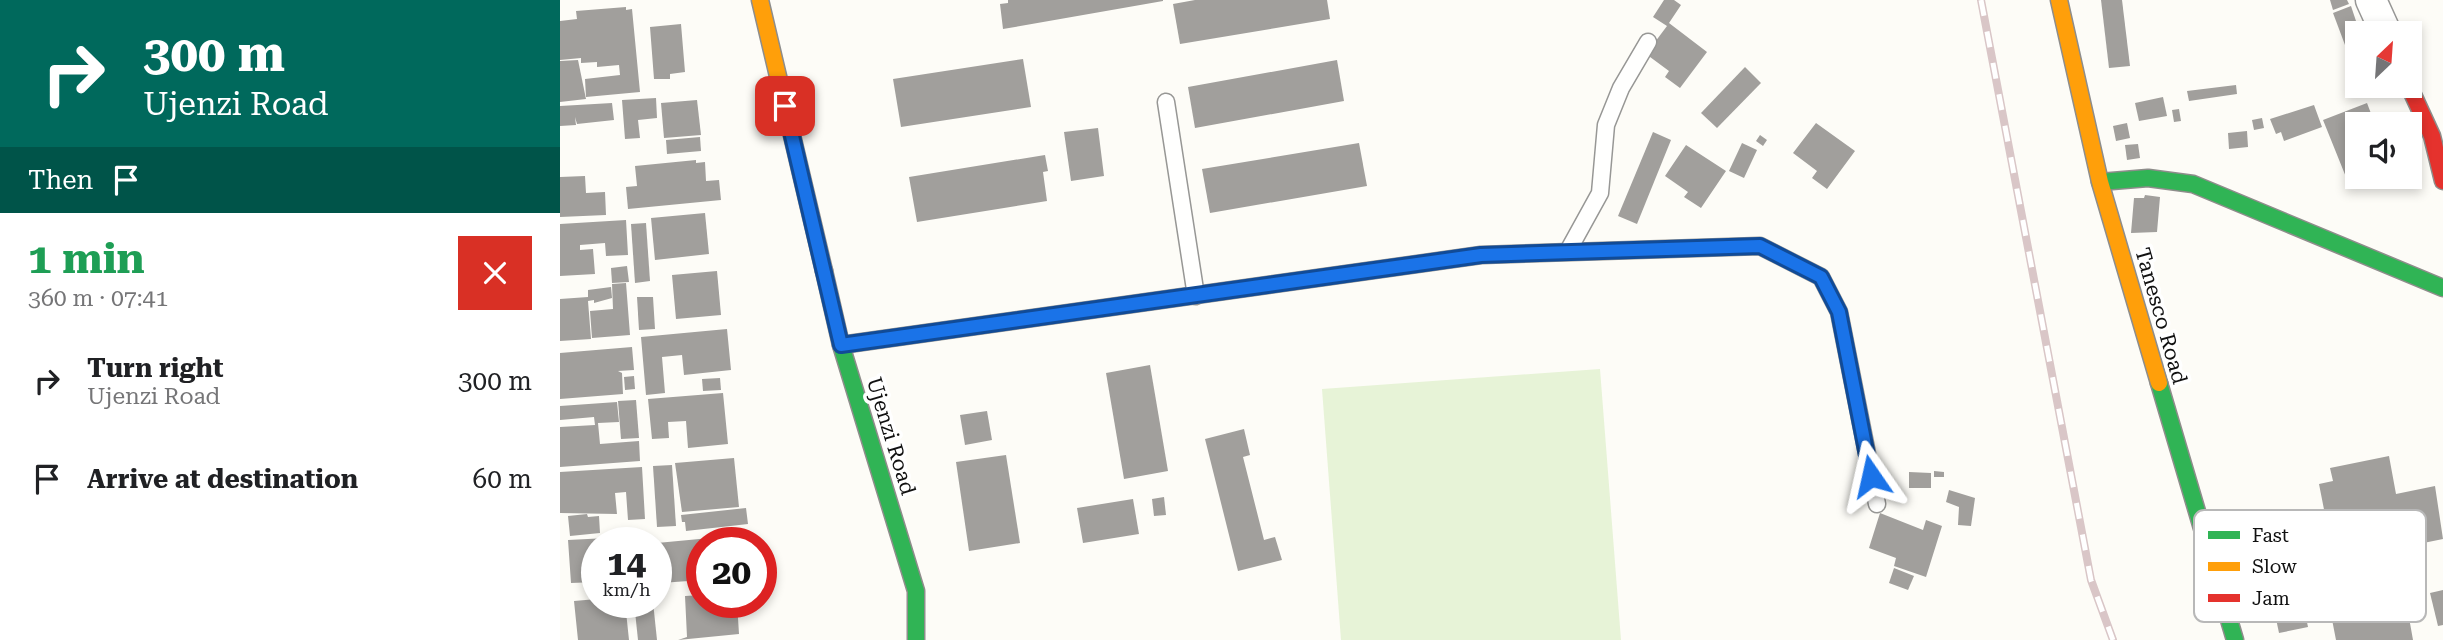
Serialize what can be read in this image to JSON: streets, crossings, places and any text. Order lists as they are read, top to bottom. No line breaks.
{"streets":{"street":["Tanesco Road","Ujenzi Road"]},"legend":["Fast","Slow","Jam"],"north":"top right","page":{"turn":["300 m","Ujenzi Road"],"then":"Then","heading":["1 min","360 m · 07:41"],"list":[{"name":"Turn right","note":"Ujenzi Road","value":"300 m"},{"name":"Arrive at destination","value":"60 m"}],"speed":"14 km/h","limit":"20"}}
